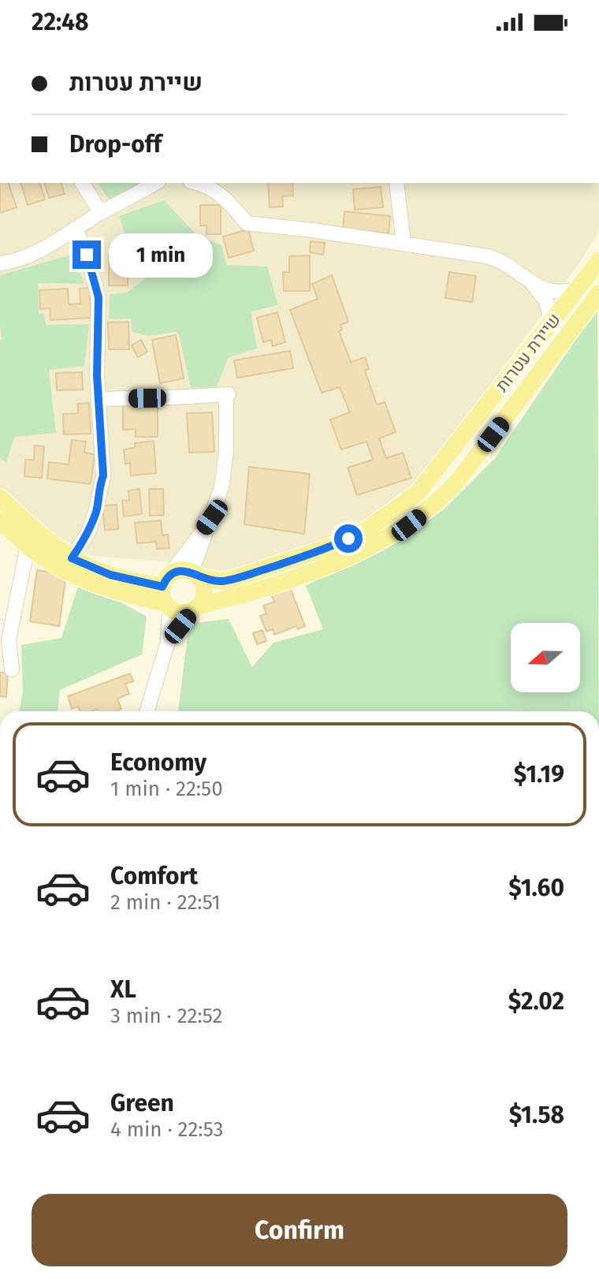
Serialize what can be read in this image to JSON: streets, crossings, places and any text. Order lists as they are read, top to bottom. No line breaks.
{"streets":{"main road":["שיירת עטרות"]},"north":"left","page":{"status":"22:48","banner":["שיירת עטרות","Drop-off"],"bubble":"1 min","list":[{"name":"Economy","note":"1 min · 22:50","value":"$1.19"},{"name":"Comfort","note":"2 min · 22:51","value":"$1.60"},{"name":"XL","note":"3 min · 22:52","value":"$2.02"},{"name":"Green","note":"4 min · 22:53","value":"$1.58"}],"buttons":"Confirm"}}
